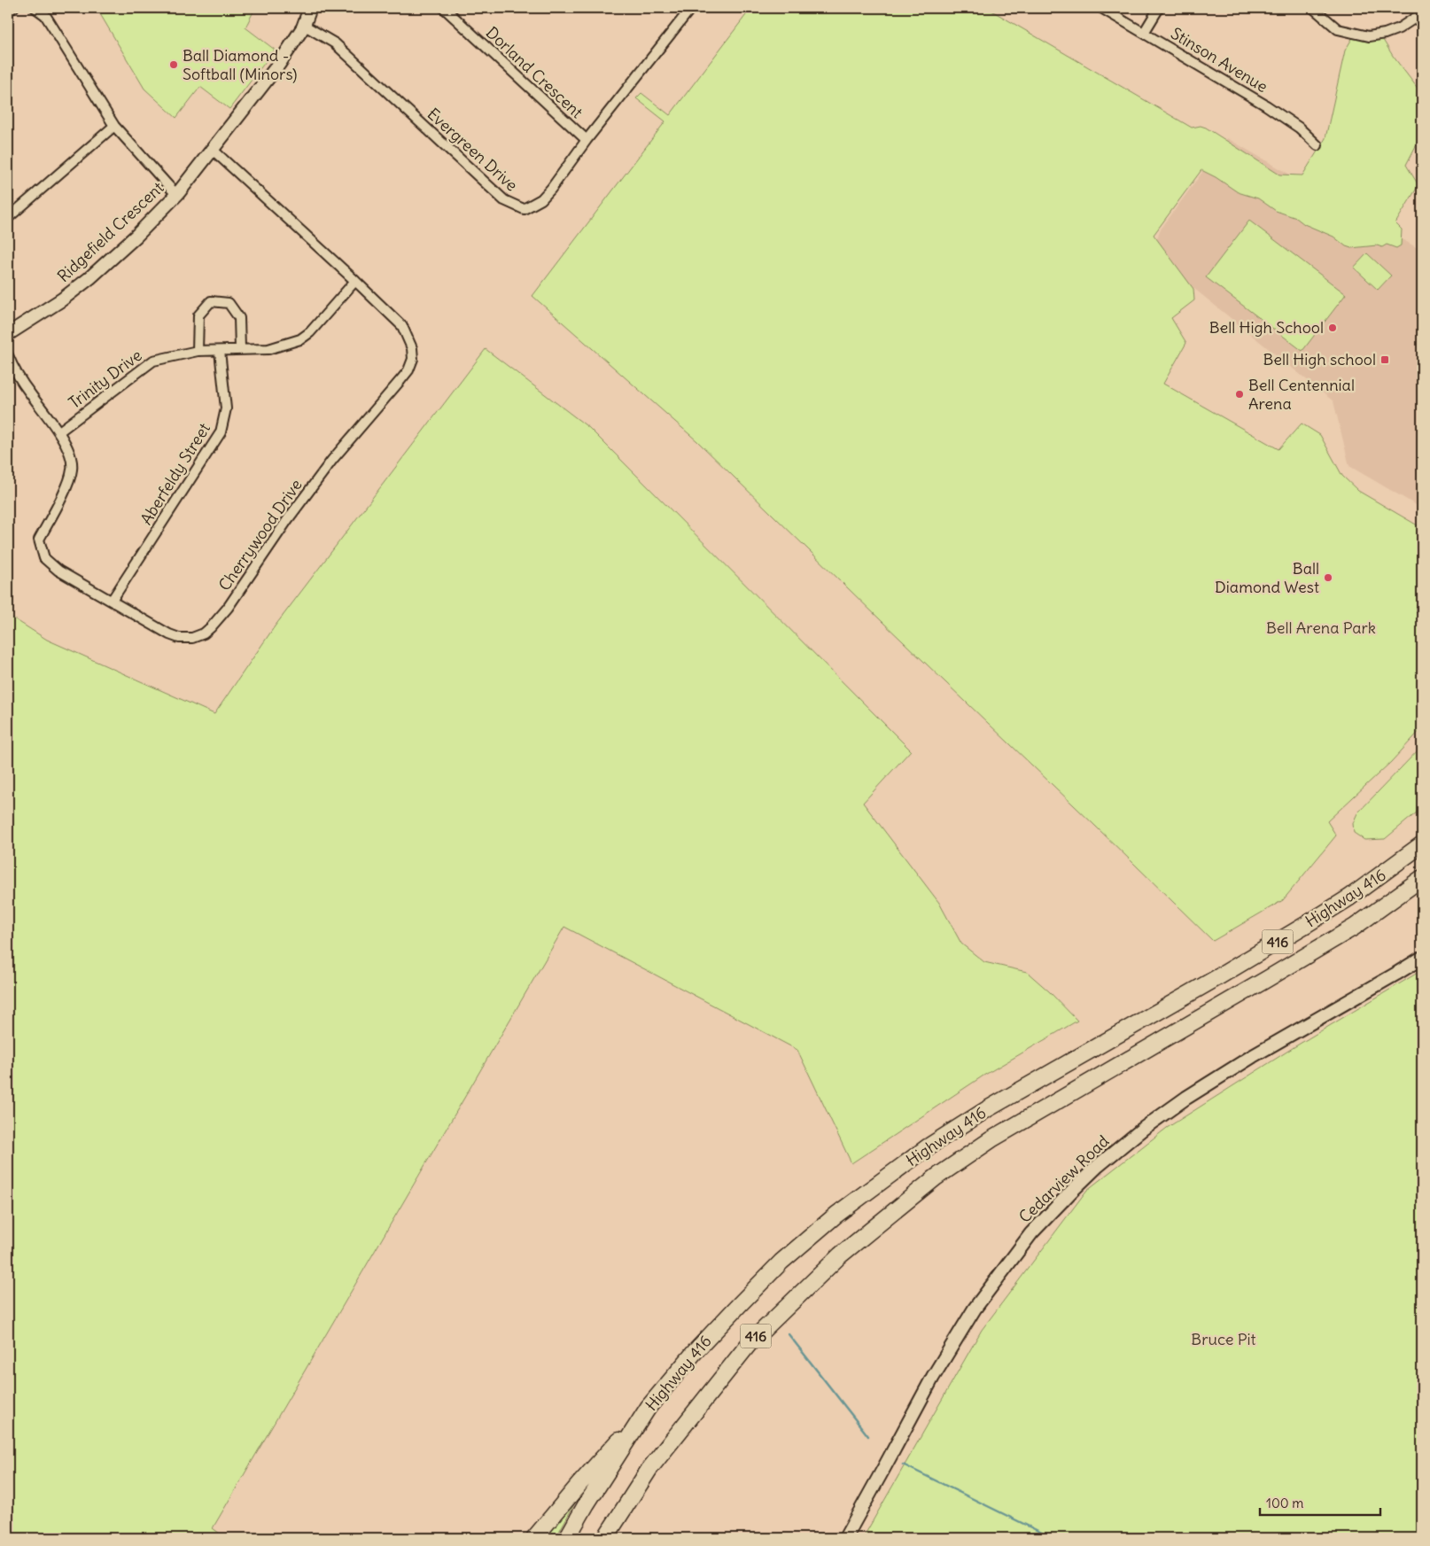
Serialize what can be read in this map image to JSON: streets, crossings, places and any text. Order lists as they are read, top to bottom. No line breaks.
{"streets":{"highway":["Highway 416","416"],"main road":["Ridgefield Crescent","Cedarview Road"],"street":["Stinson Avenue","Dorland Crescent","Evergreen Drive","Trinity Drive","Aberfeldy Street","Cherrywood Drive"]},"crossings":[["Dorland Crescent","Evergreen Drive"],["Evergreen Drive","Ridgefield Crescent"],["Ridgefield Crescent","Cherrywood Drive"],["Trinity Drive","Aberfeldy Street"],["Trinity Drive","Cherrywood Drive"],["Aberfeldy Street","Cherrywood Drive"]],"parks":["Bell Arena Park","Bruce Pit"],"places":{"other":["Ball Diamond - Softball (Minors)","Bell High School","Bell Centennial Arena","Ball Diamond West"],"transit":["Bell High school"]},"scale_bar":"100 m"}
